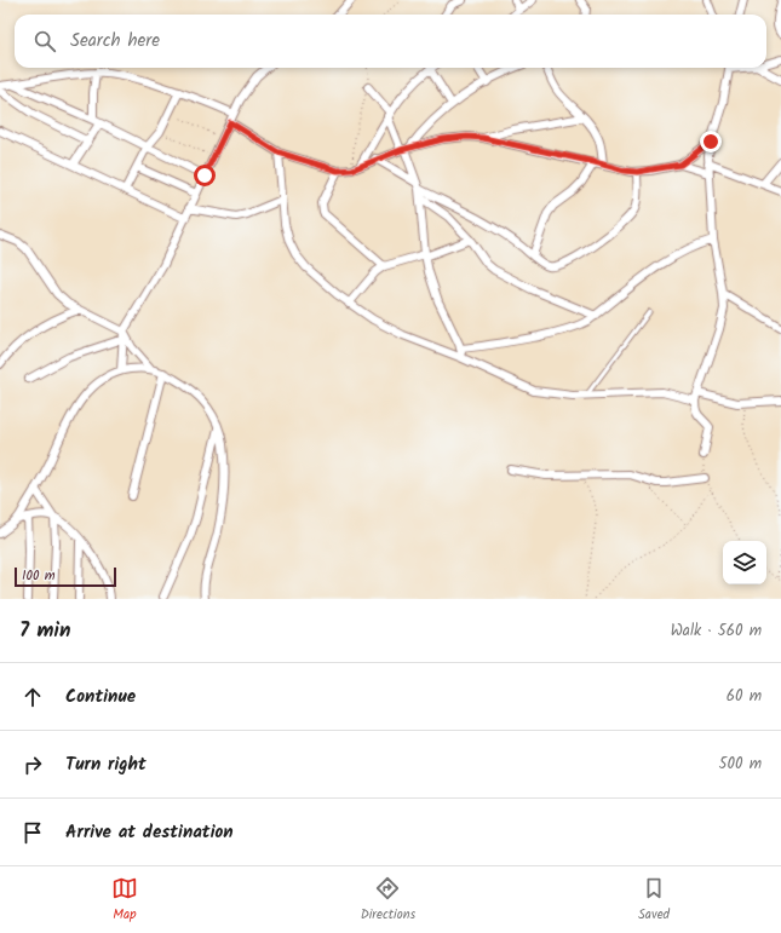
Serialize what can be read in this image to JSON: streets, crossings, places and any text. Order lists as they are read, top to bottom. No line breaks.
{"scale_bar":"100 m","page":{"search":"Search here","scale":"100 m","heading":["7 min","Walk · 560 m"],"list":[["Continue","60 m"],["Turn right","500 m"],"Arrive at destination"],"nav":["Map","Directions","Saved"]}}
